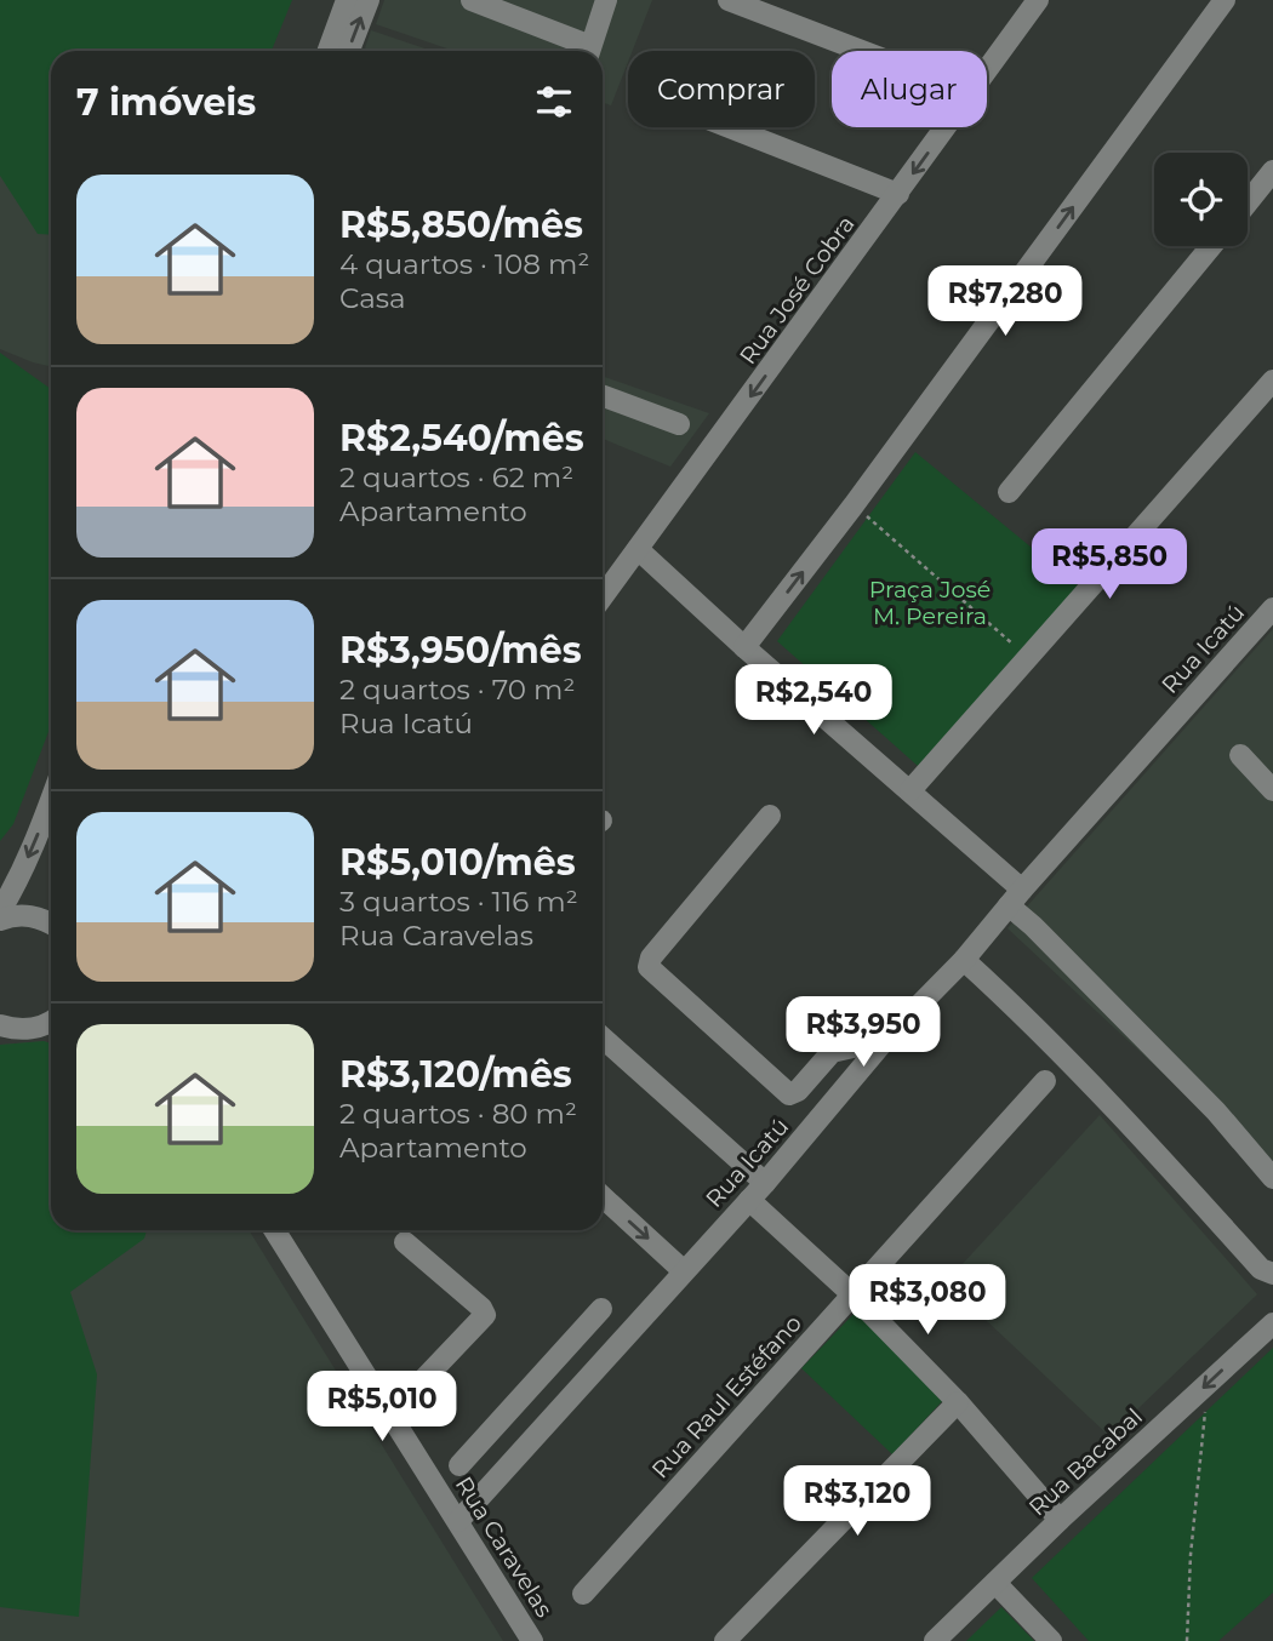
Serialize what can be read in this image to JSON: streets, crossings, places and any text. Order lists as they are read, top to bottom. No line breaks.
{"streets":{"street":["Rua José Cobra","Rua Icatú","Rua Raul Estéfano","Rua Bacabal","Rua Caravelas"]},"crossings":[["Rua Icatú","Rua Caravelas"]],"parks":["Praça José M. Pereira"],"page":{"chip":["Comprar","Alugar"],"heading":"7 imóveis","list":[{"name":"R$5,850/mês","note":"4 quartos · 108 m² · Casa"},{"name":"R$2,540/mês","note":"2 quartos · 62 m² · Apartamento"},{"name":"R$3,950/mês","note":"2 quartos · 70 m² · Rua Icatú"},{"name":"R$5,010/mês","note":"3 quartos · 116 m² · Rua Caravelas"},{"name":"R$3,120/mês","note":"2 quartos · 80 m² · Apartamento"}],"price":["R$7,280","R$5,850","R$2,540","R$3,950","R$3,080","R$5,010","R$3,120"]}}
